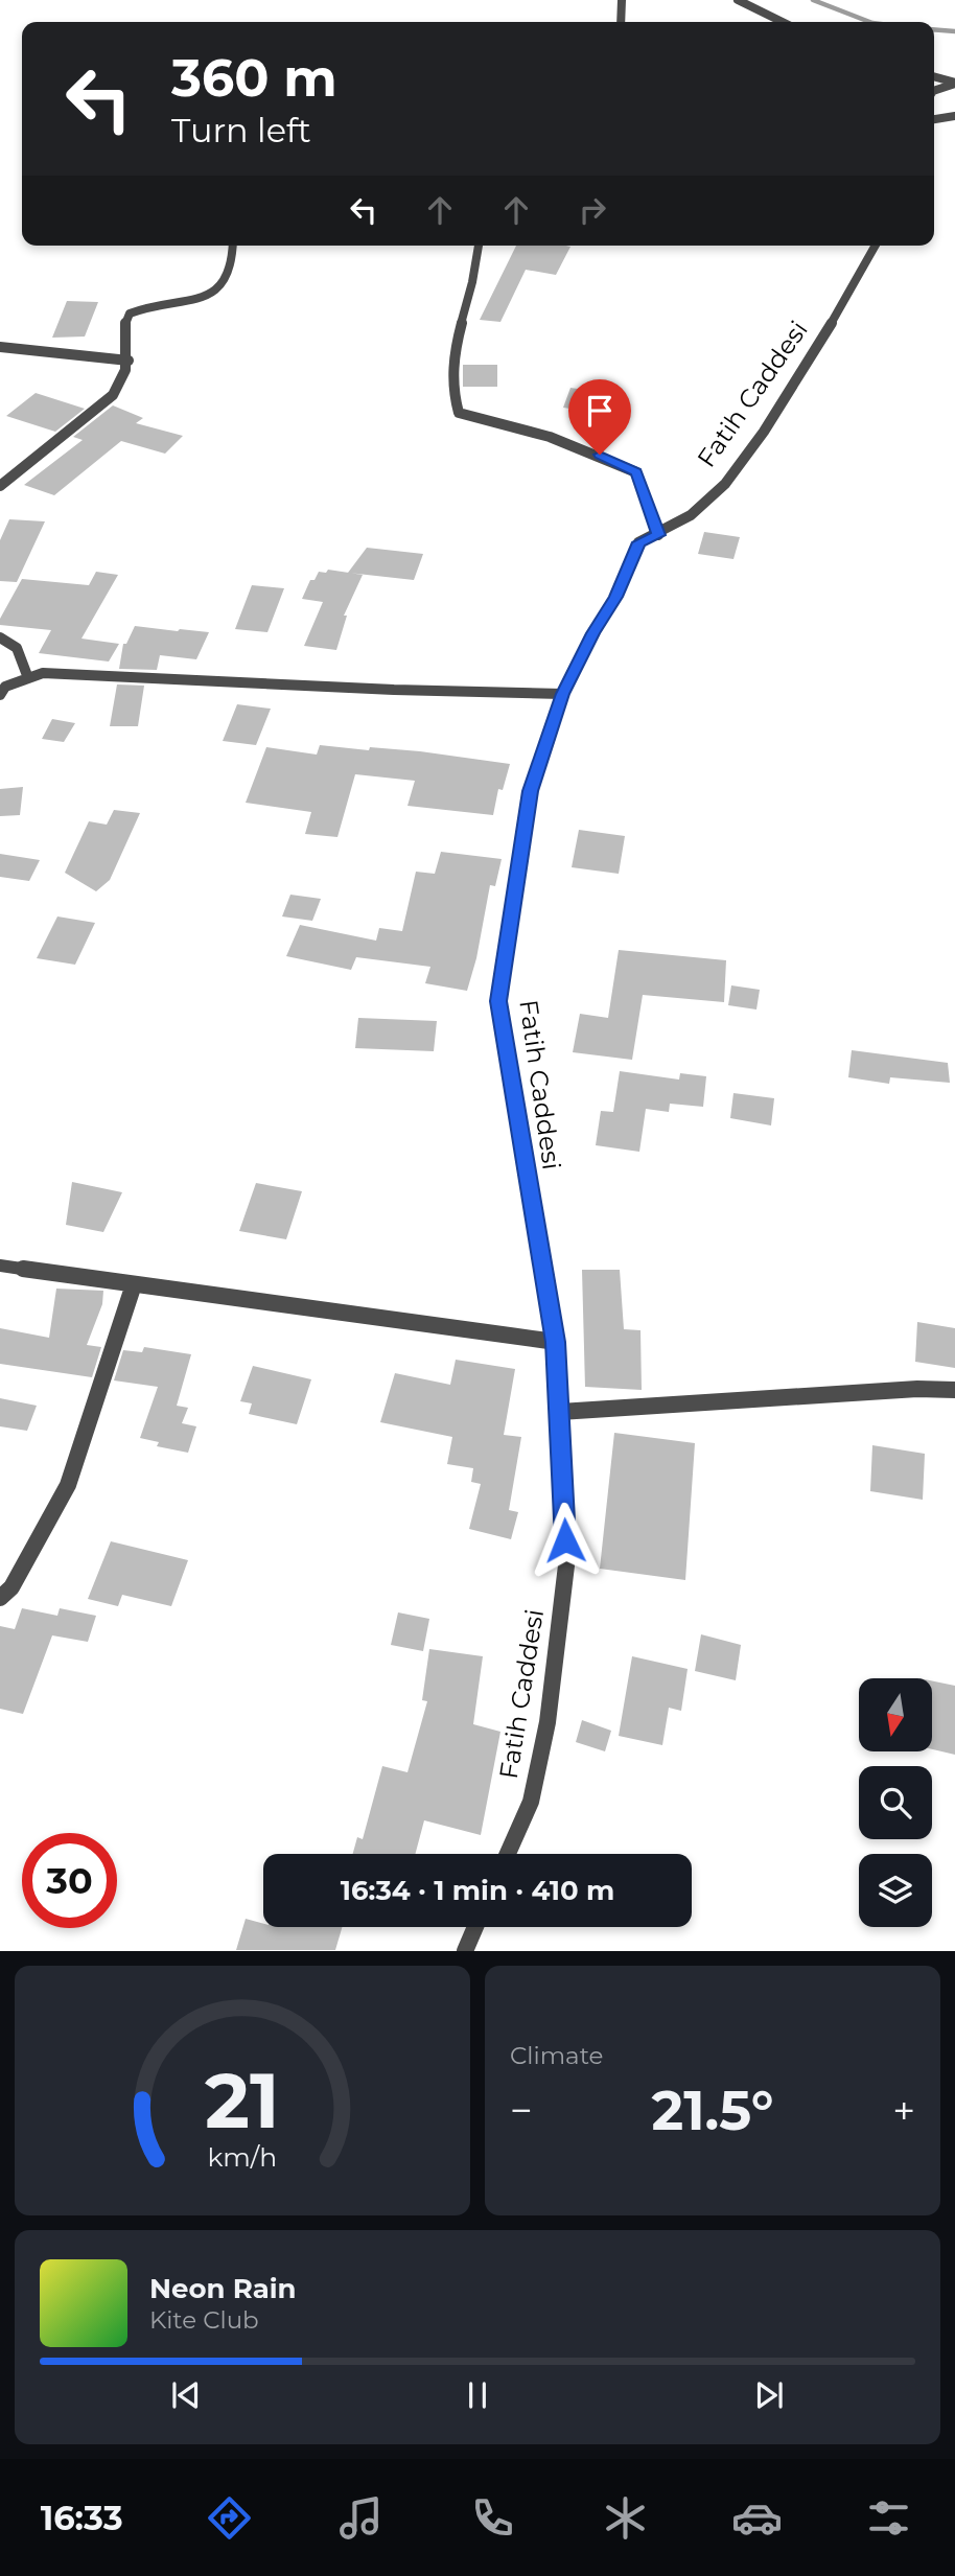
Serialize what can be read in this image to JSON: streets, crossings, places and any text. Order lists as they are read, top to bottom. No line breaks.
{"streets":{"street":["Fatih Caddesi"]},"north":"bottom","page":{"turn":["360 m","Turn left"],"limit":"30","trip":"16:34 · 1 min · 410 m","tile":"Climate","heat":["−","21.5°","+"],"song":["Neon Rain","Kite Club"],"tabs":"16:33","gauge":["21","km/h"]}}
